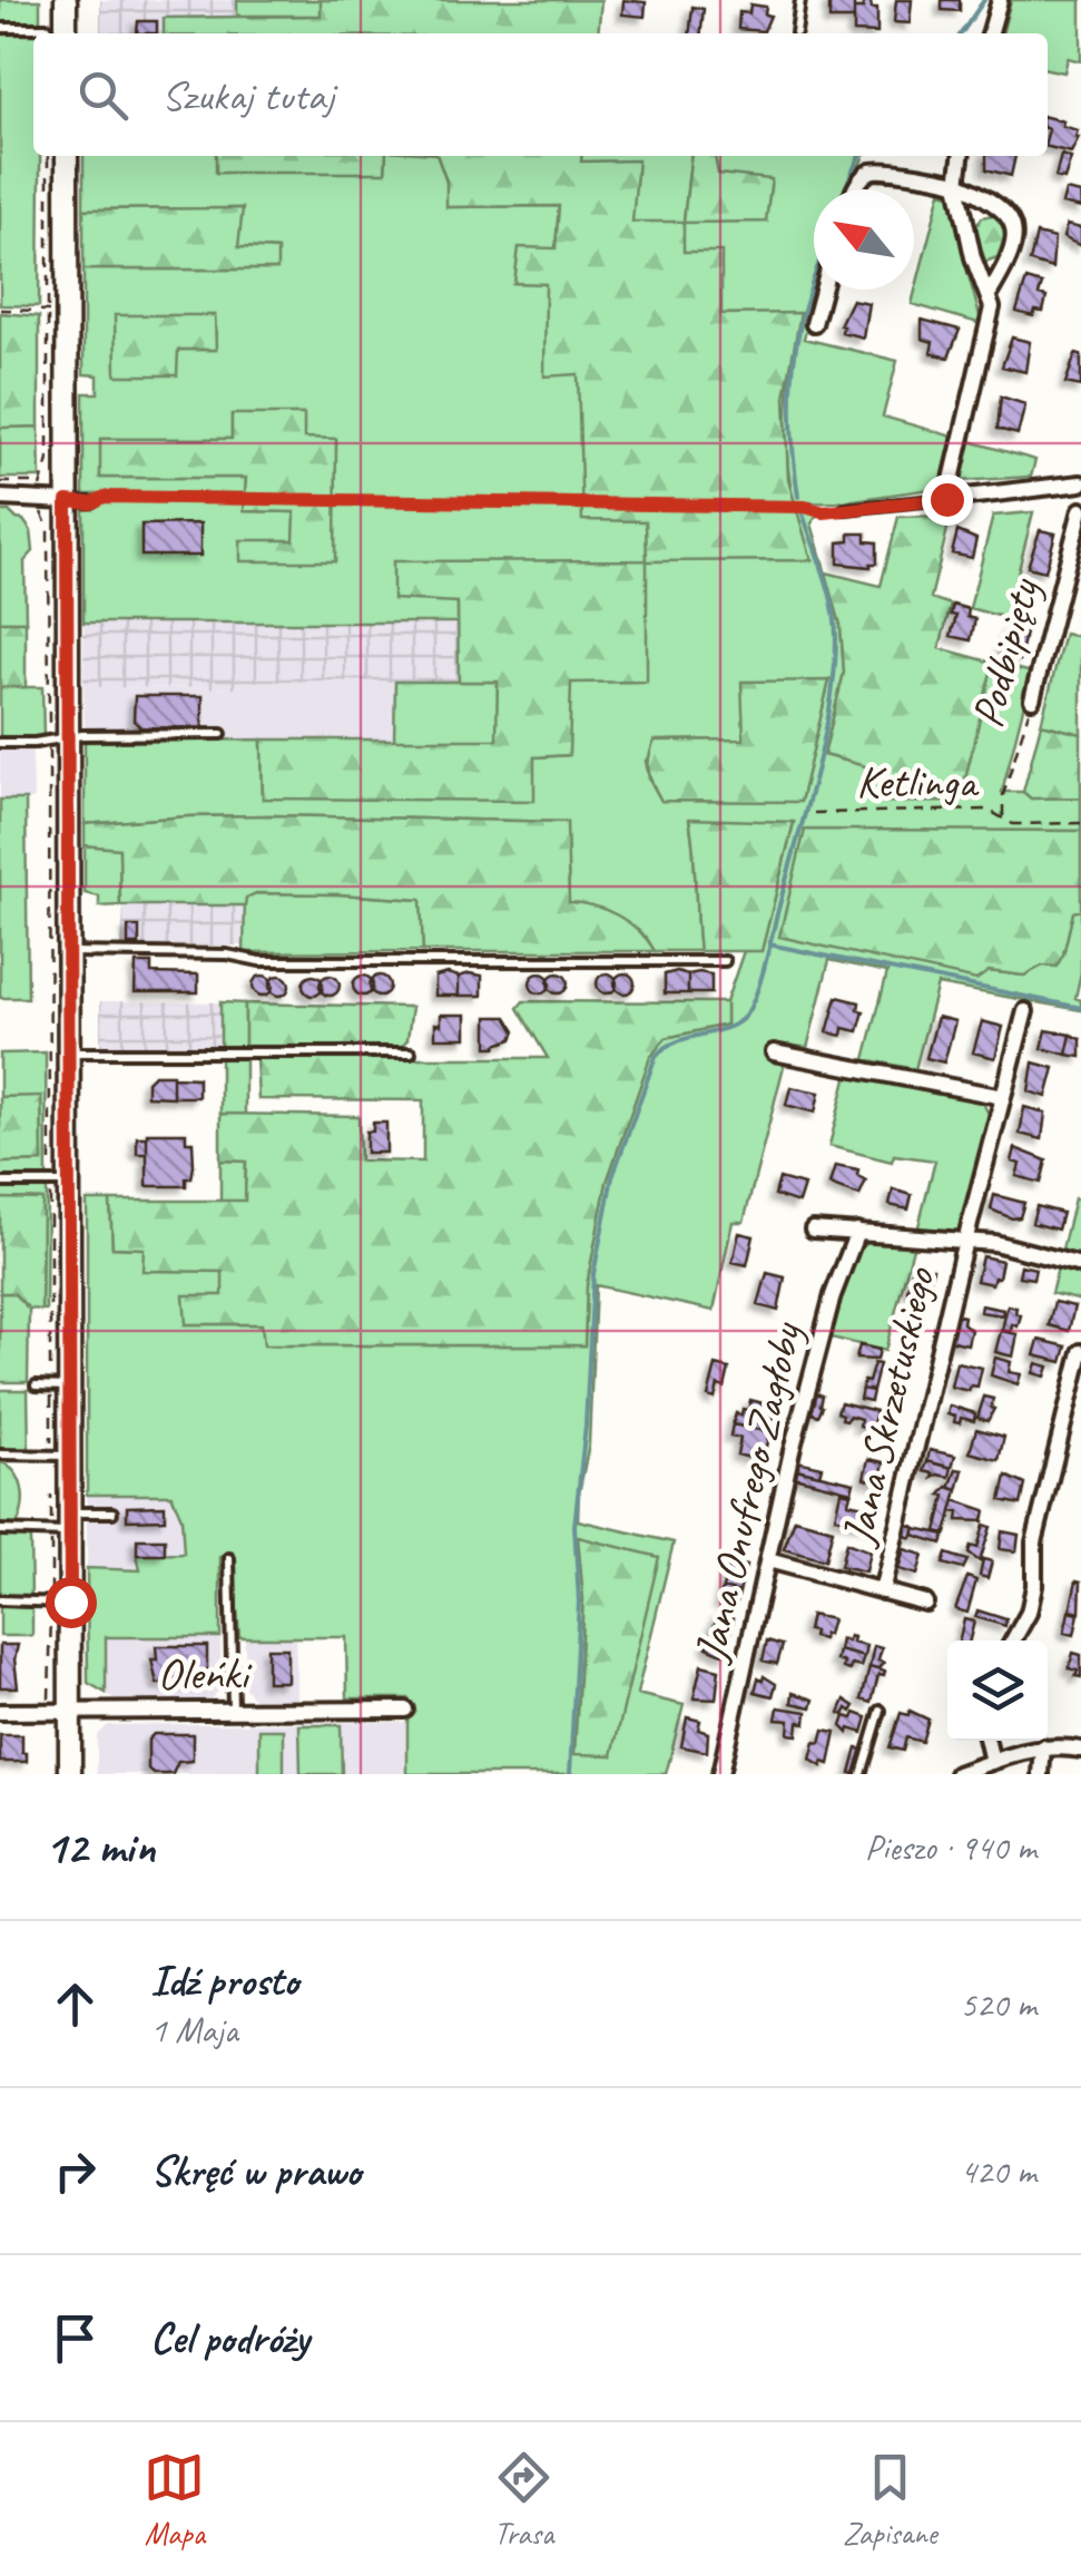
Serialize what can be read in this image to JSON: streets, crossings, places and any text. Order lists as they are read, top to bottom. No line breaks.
{"streets":{"street":["Podbipięty","Jana Skrzetuskiego","Jana Onufrego Zagłoby","Oleńki"],"path":["Ketlinga"]},"crossings":[["Podbipięty","Ketlinga"],["Jana Skrzetuskiego","Jana Onufrego Zagłoby"]],"north":"top left","page":{"search":"Szukaj tutaj","heading":["12 min","Pieszo · 940 m"],"list":[["Idź prosto","1 Maja","520 m"],["Skręć w prawo","420 m"],"Cel podróży"],"nav":["Mapa","Trasa","Zapisane"]}}
